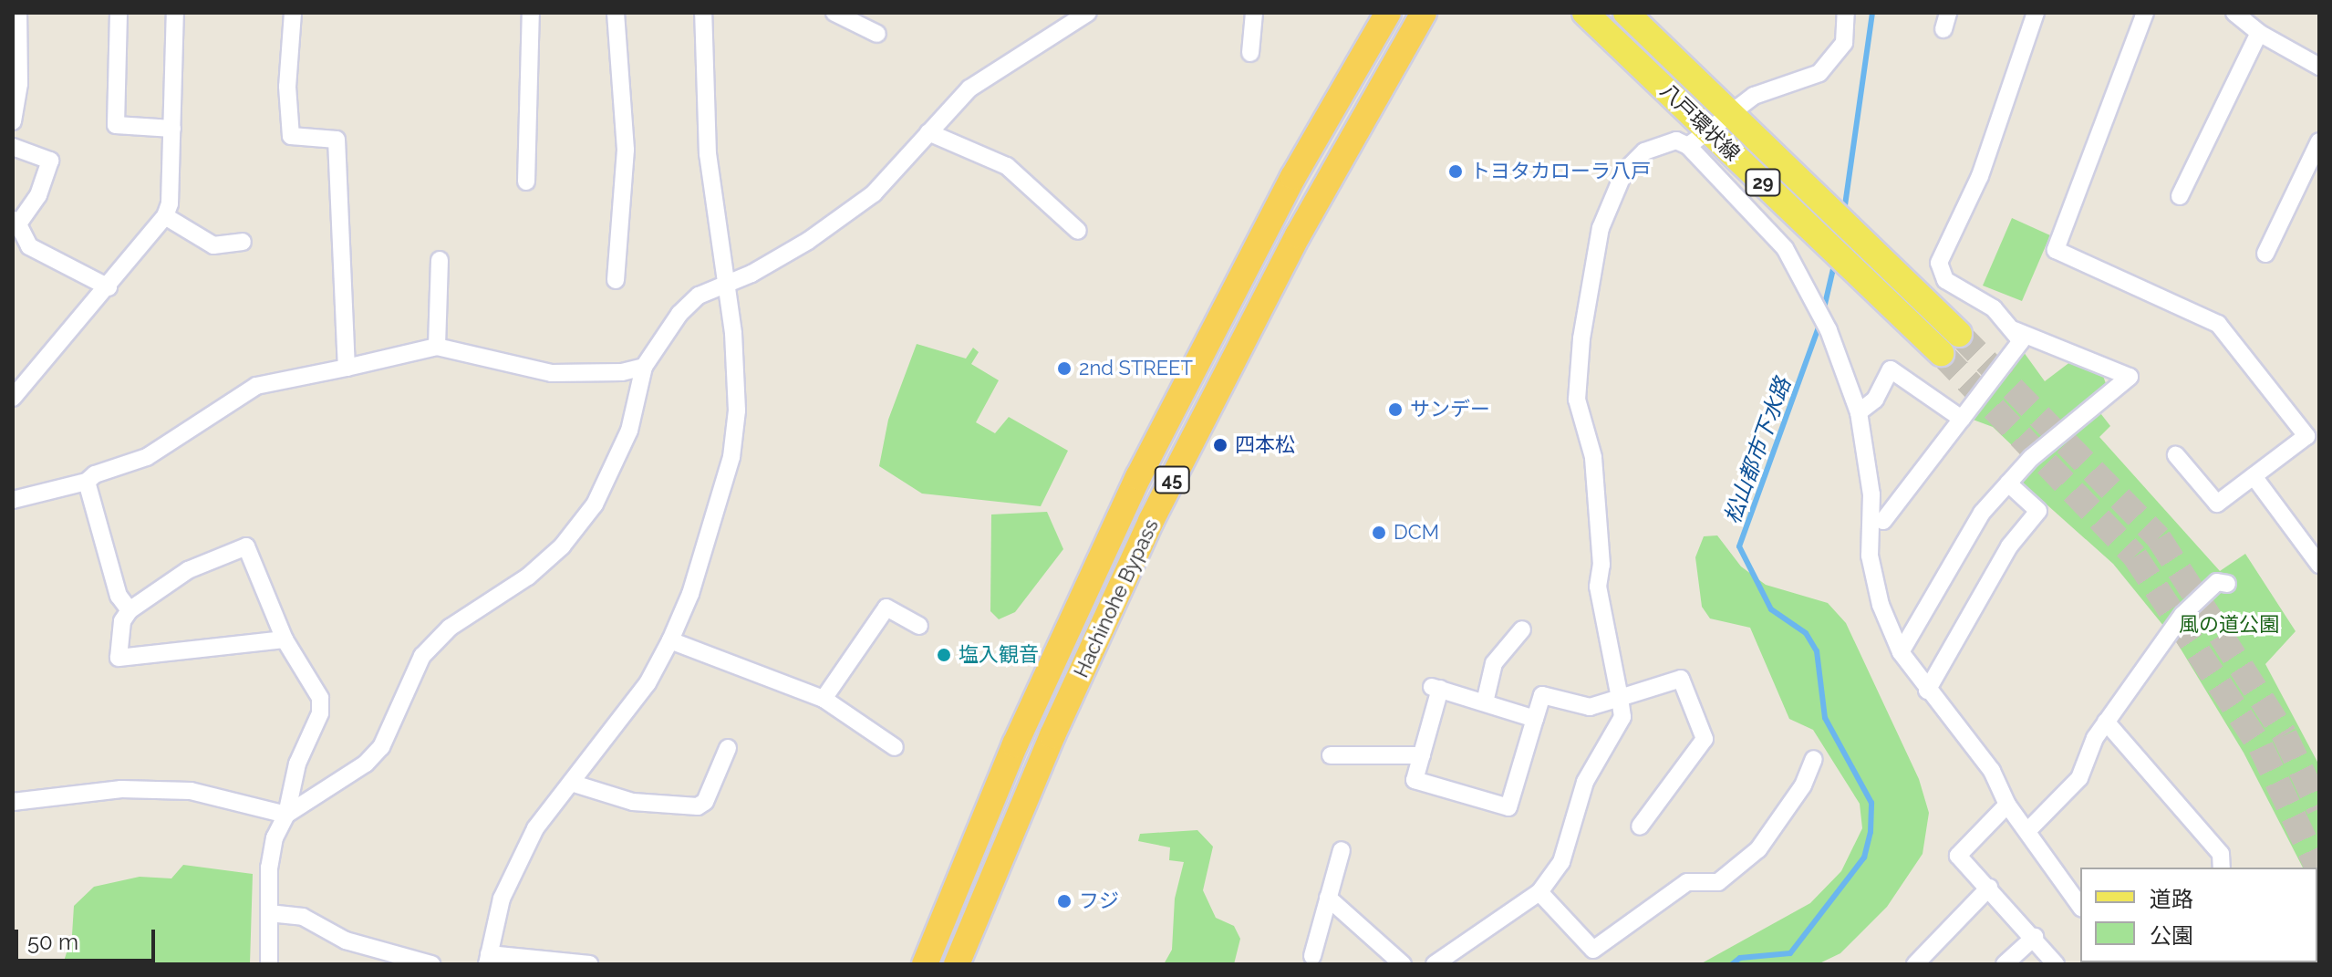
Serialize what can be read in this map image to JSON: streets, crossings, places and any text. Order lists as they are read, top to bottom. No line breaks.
{"streets":{"highway":["45","Hachinohe Bypass"],"main road":["八戸環状線","29"]},"water":["松山都市下水路"],"parks":["風の道公園"],"places":["トヨタカローラ八戸","2nd STREET","サンデー","四本松","DCM","塩入観音","フジ"],"legend":["道路","公園"],"scale_bar":"50 m"}
